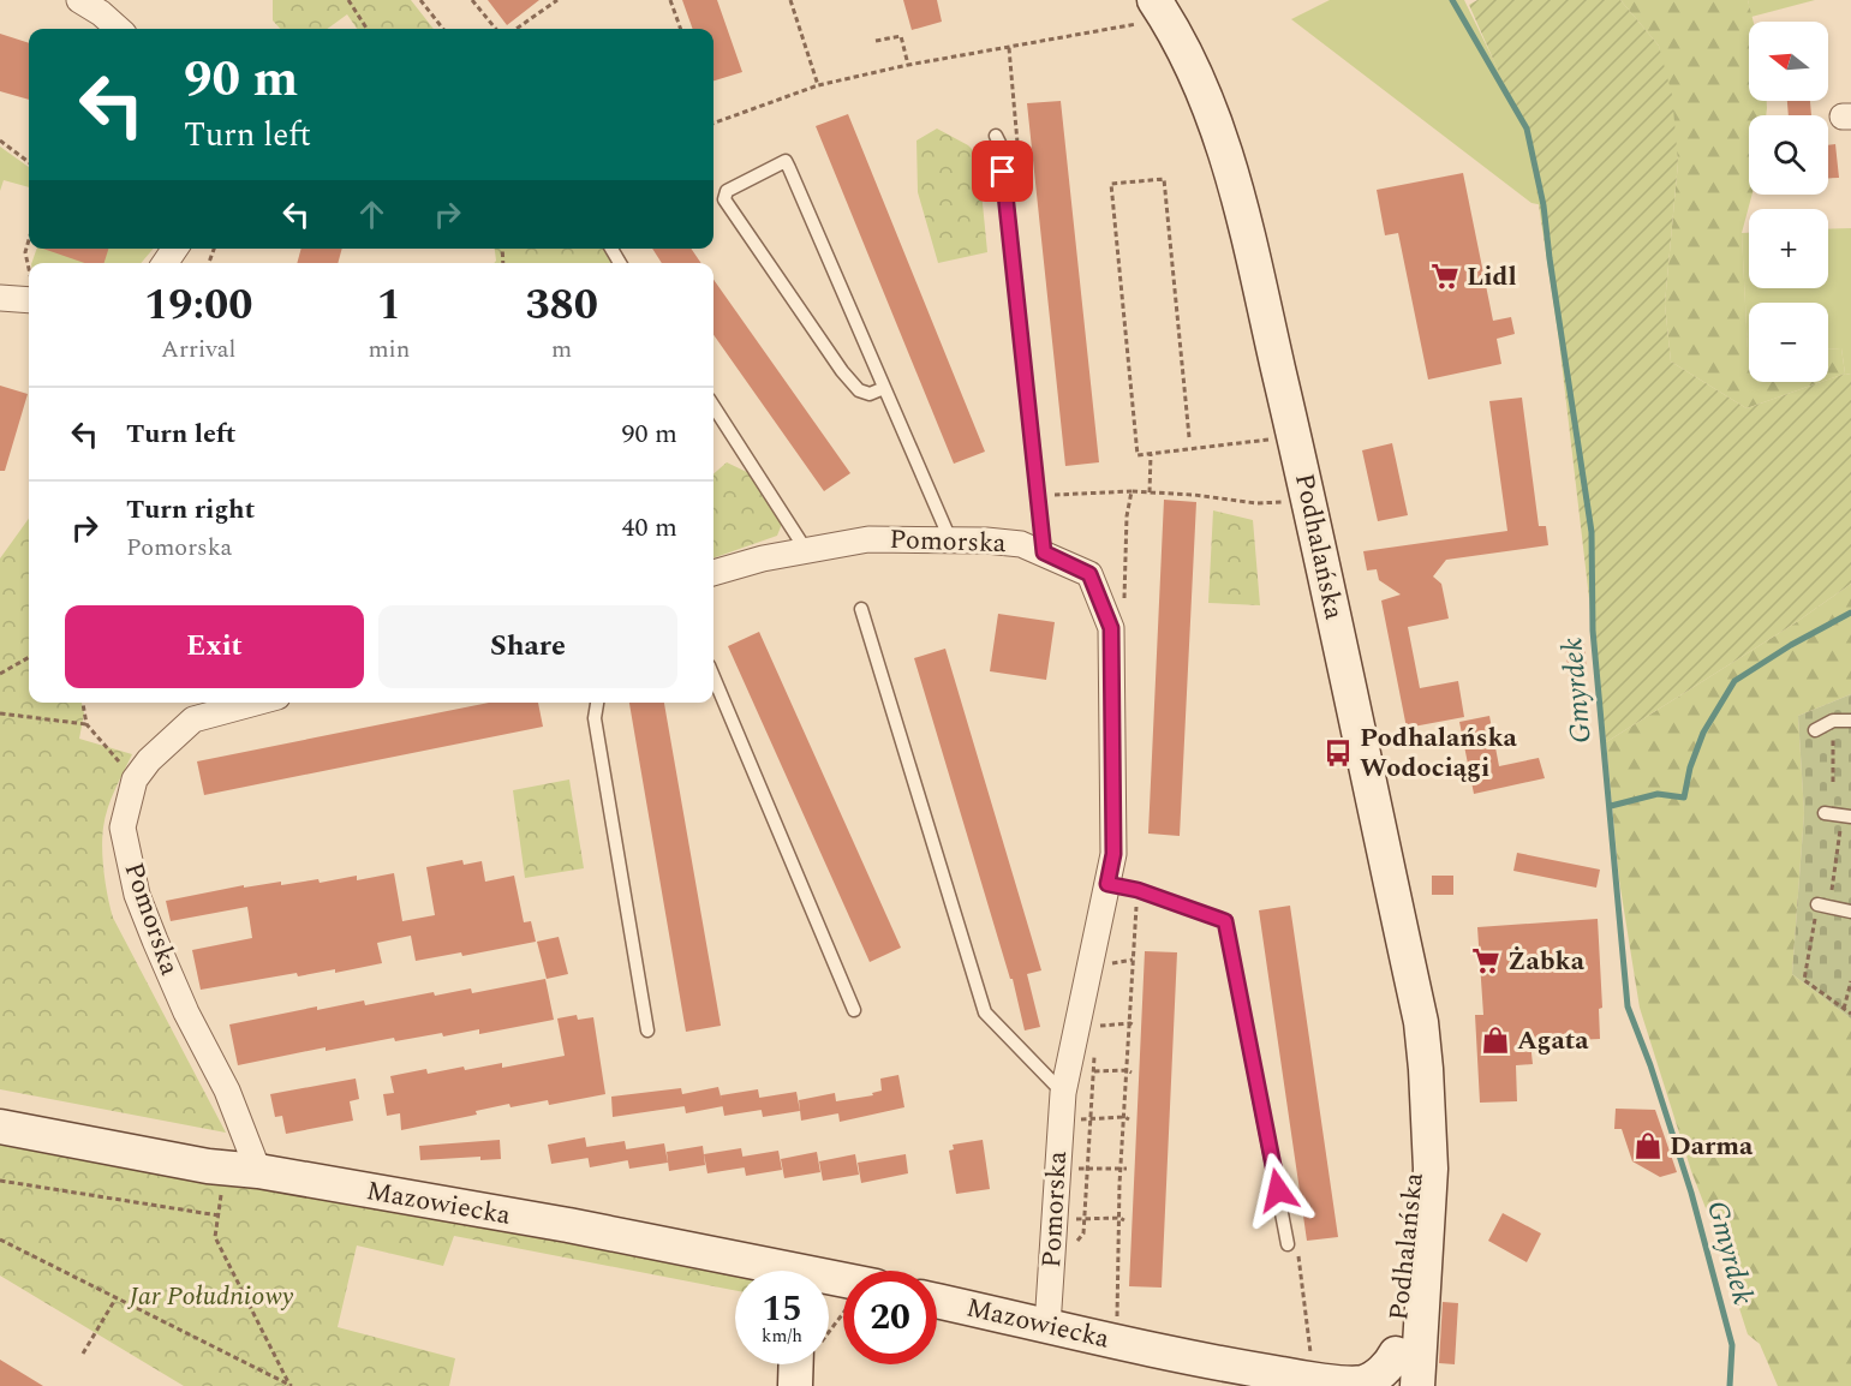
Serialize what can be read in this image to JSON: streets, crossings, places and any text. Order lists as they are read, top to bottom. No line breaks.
{"streets":{"street":["Pomorska","Podhalańska","Mazowiecka"]},"crossings":[["Pomorska","Mazowiecka"],["Podhalańska","Mazowiecka"]],"water":["Gmyrdek"],"parks":["Jar Południowy"],"places":{"supermarket":["Lidl","Żabka"],"bus stop":["Podhalańska Wodociągi"],"shop":["Agata","Darma"]},"north":"left","page":{"map_buttons":["+","−"],"turn":["90 m","Turn left"],"eta":["19:00","Arrival","1","min","380","m"],"list":[{"name":"Turn left","value":"90 m"},{"name":"Turn right","note":"Pomorska","value":"40 m"}],"buttons":["Exit","Share"],"speed":"15 km/h","limit":"20"}}
